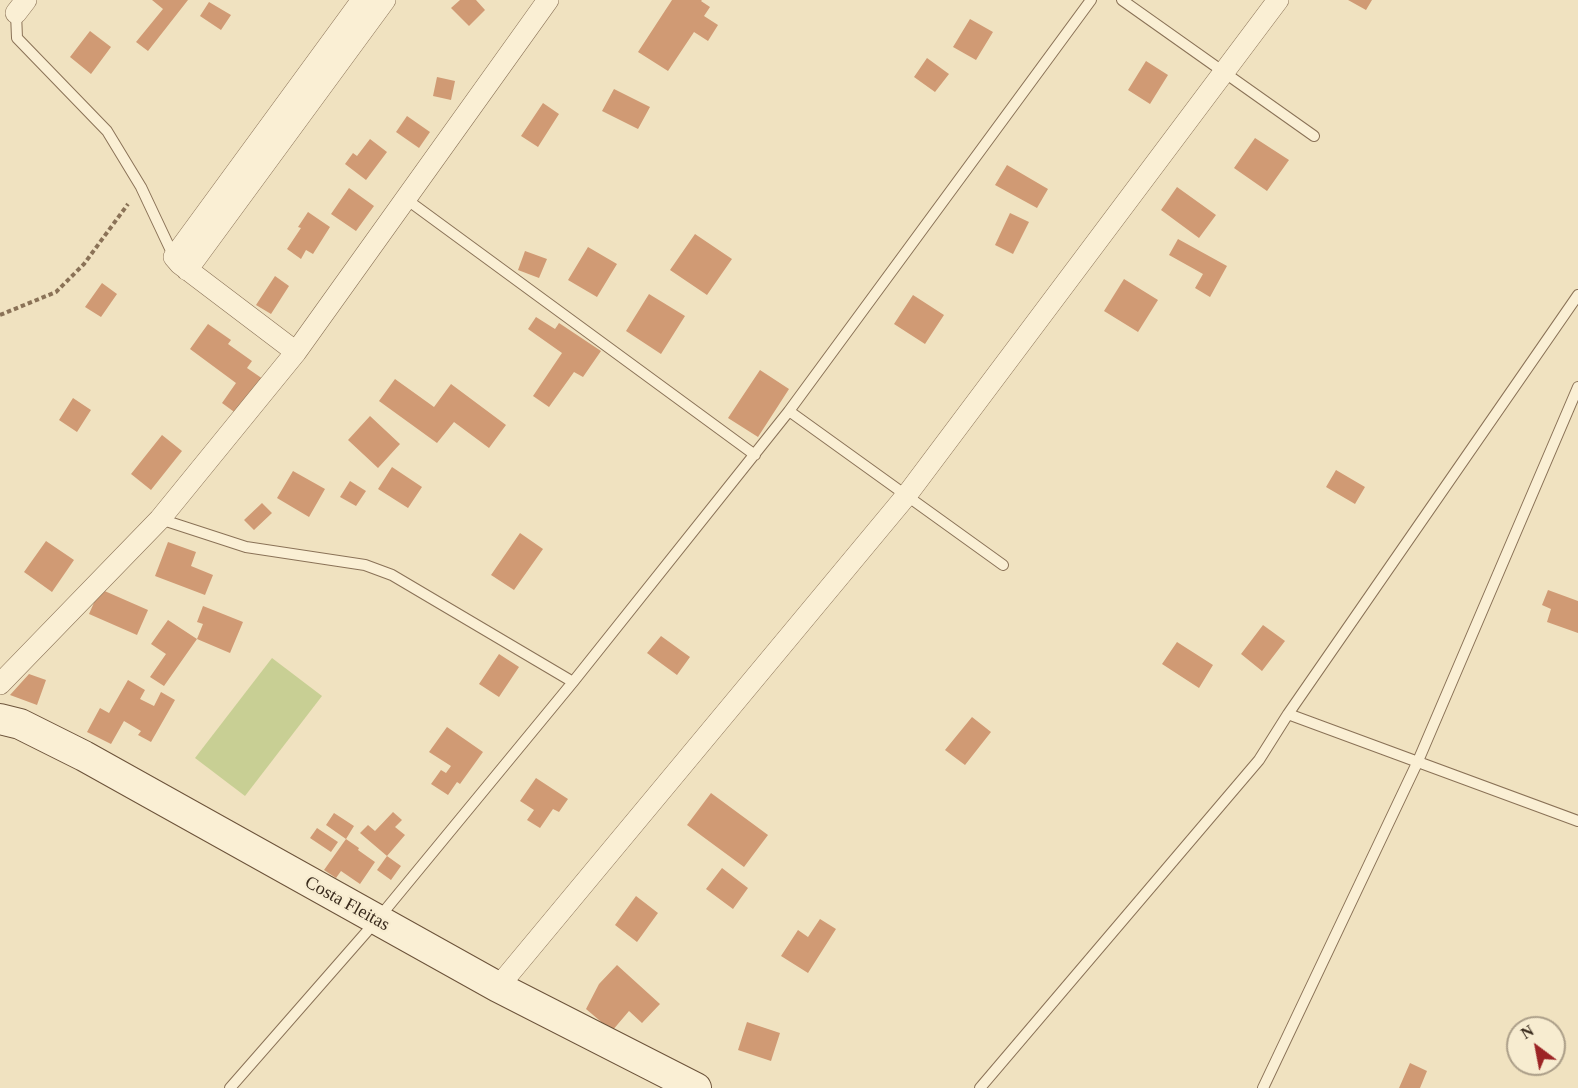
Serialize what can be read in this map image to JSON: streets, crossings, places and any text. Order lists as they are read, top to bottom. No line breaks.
{"streets":{"main road":["Costa Fleitas"]},"north":"top left"}
